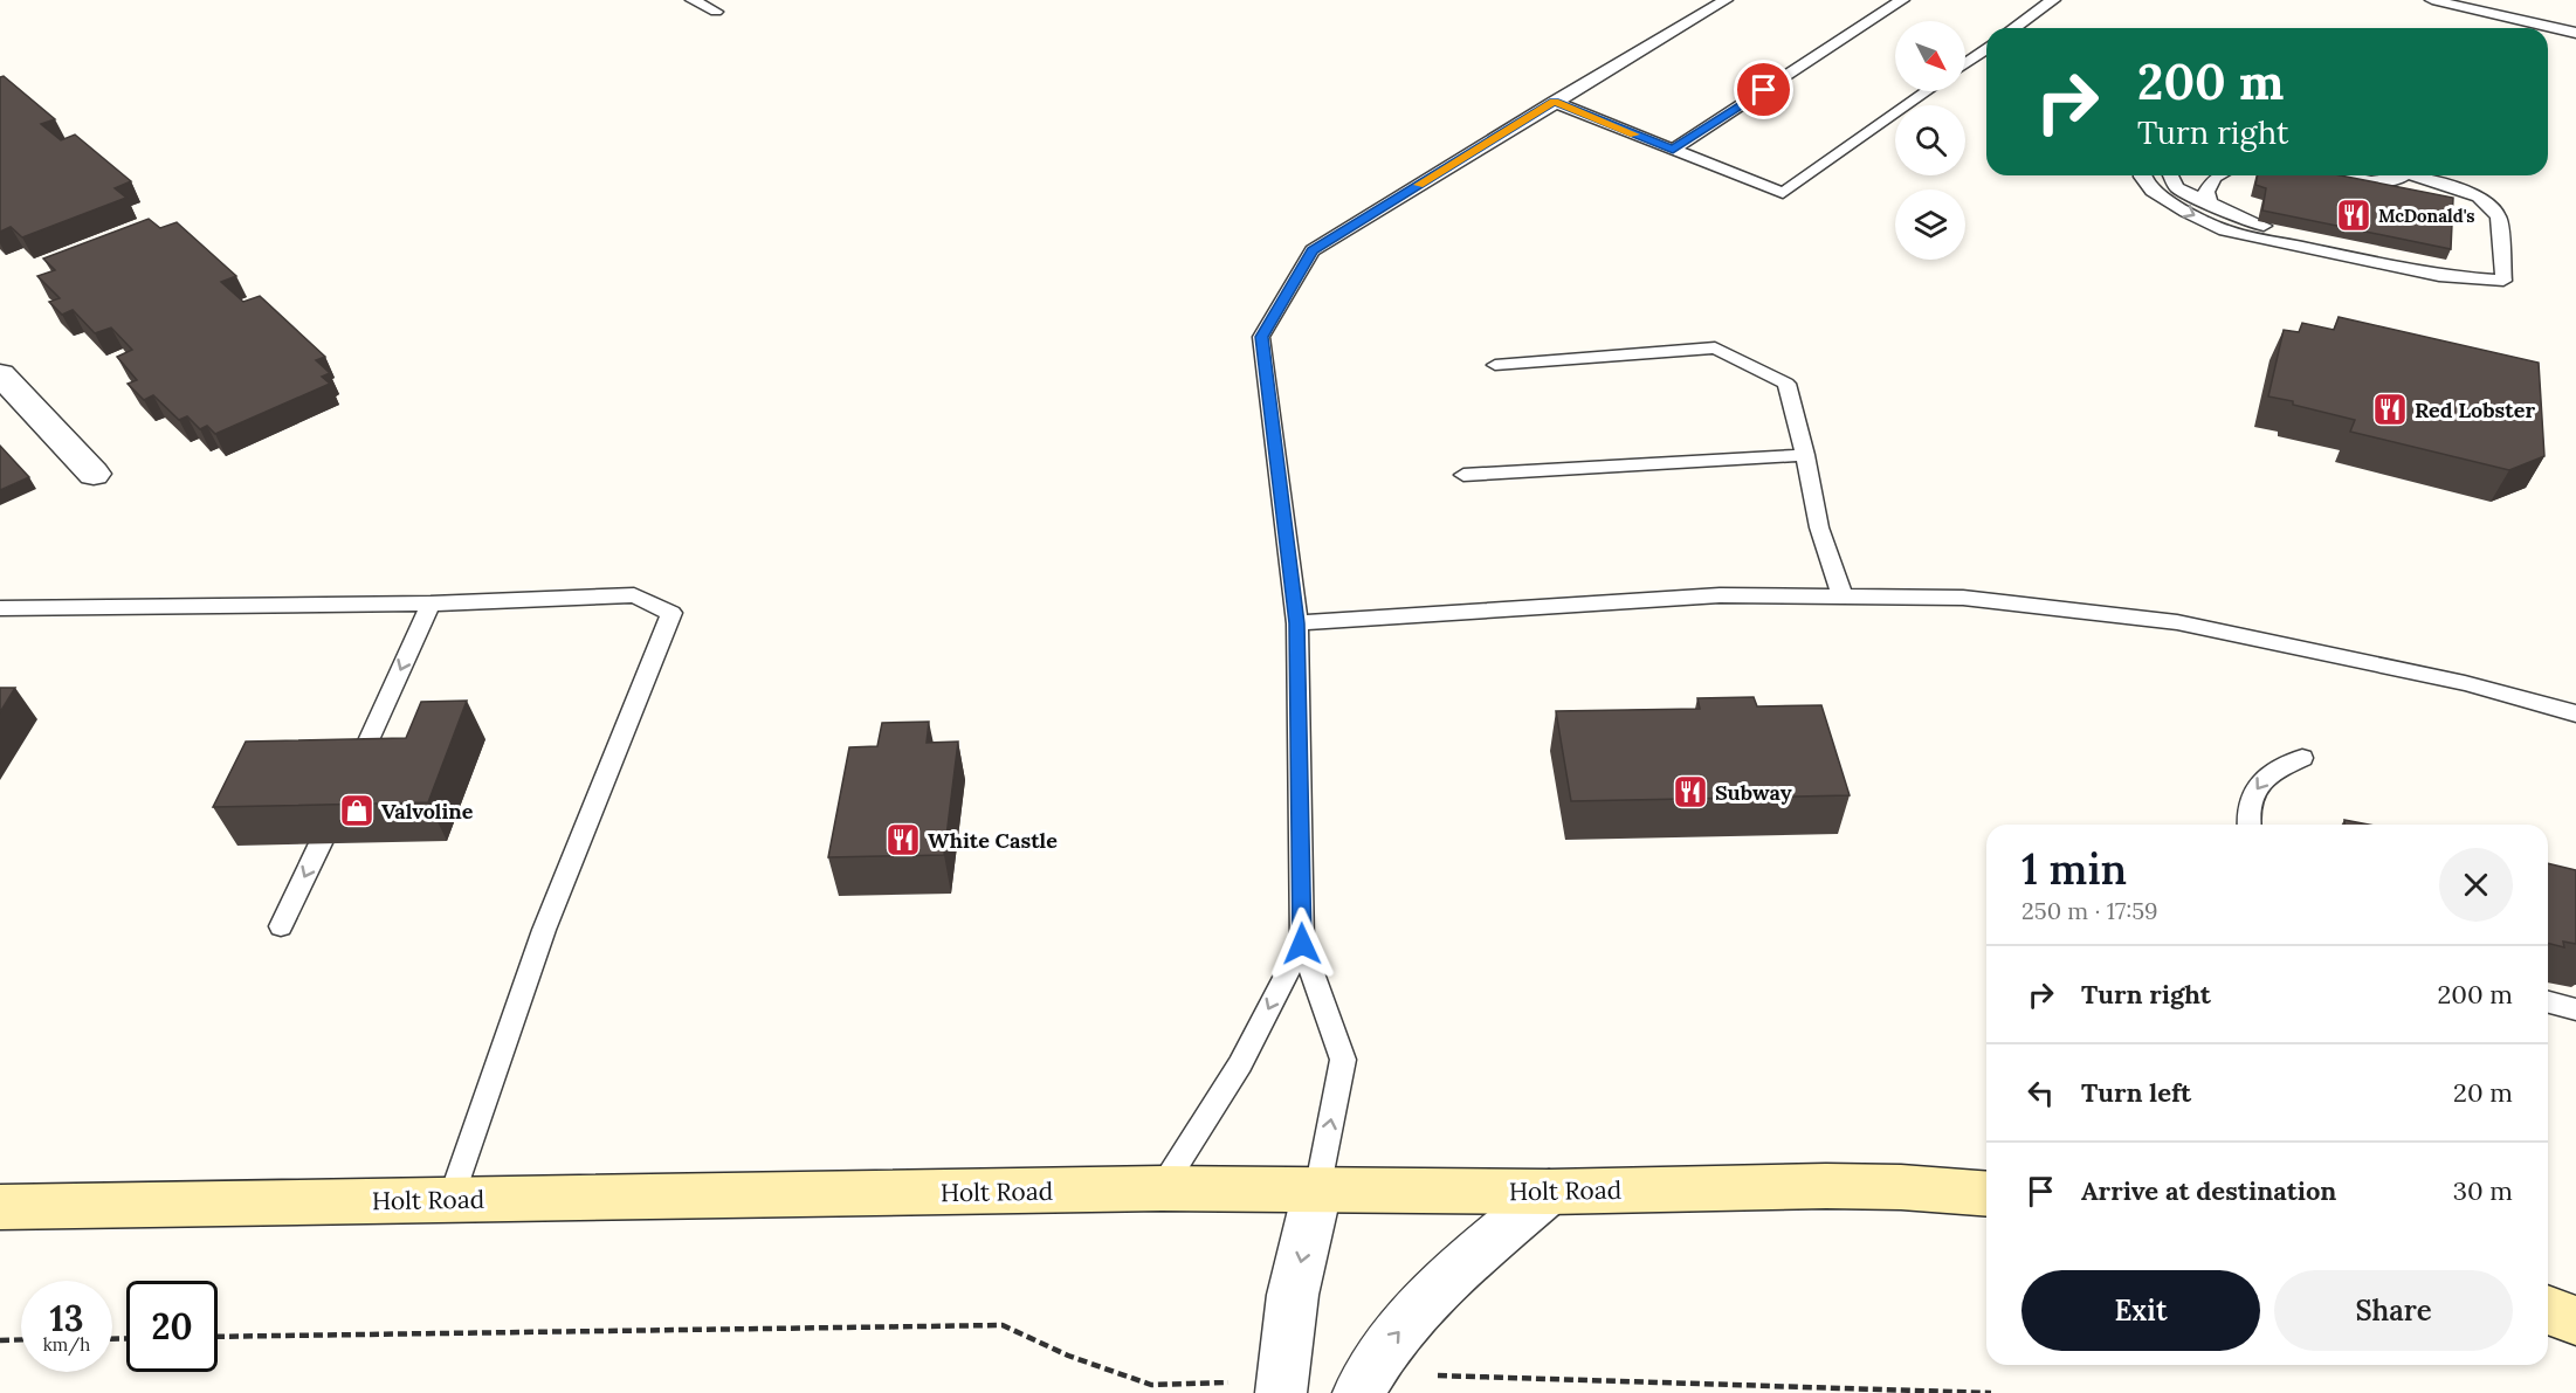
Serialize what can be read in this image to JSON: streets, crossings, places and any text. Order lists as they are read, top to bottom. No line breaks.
{"streets":{"main road":["Holt Road"]},"places":{"restaurant":["McDonald's","Red Lobster","Subway","White Castle"],"shop":["Valvoline"]},"north":"bottom right","page":{"turn":["200 m","Turn right"],"heading":["1 min","250 m · 17:59"],"list":[{"name":"Turn right","value":"200 m"},{"name":"Turn left","value":"20 m"},{"name":"Arrive at destination","value":"30 m"}],"buttons":["Exit","Share"],"speed":"13 km/h","limit":"20"}}
